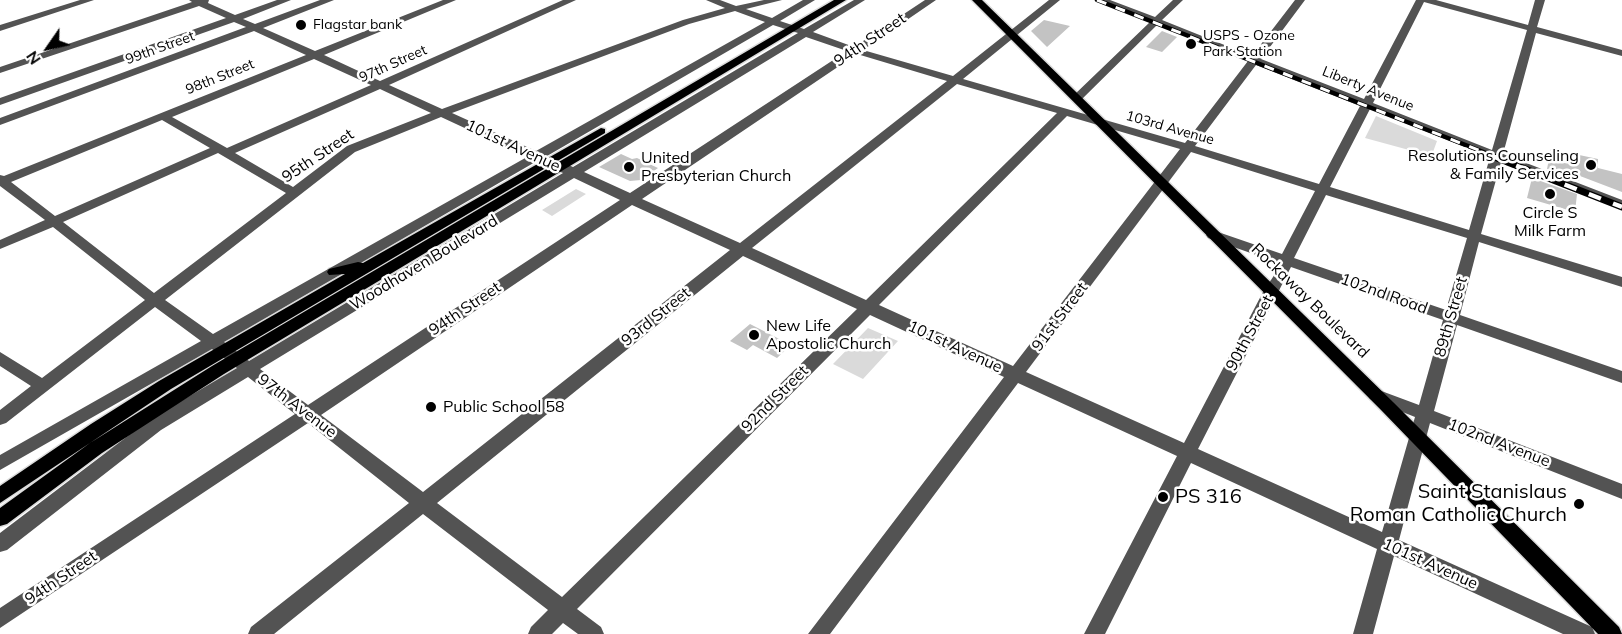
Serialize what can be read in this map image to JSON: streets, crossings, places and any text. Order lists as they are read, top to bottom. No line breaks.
{"streets":{"main road":["Woodhaven Boulevard","Rockaway Boulevard"],"street":["94th Street","99th Street","97th Street","98th Street","Liberty Avenue","103rd Avenue","101st Avenue","95th Street","102nd Road","93rd Street","91st Street","89th Street","90th Street","92nd Street","97th Avenue","102nd Avenue"]},"crossings":[["94th Street","103rd Avenue"],["94th Street","101st Avenue"],["94th Street","97th Avenue"],["99th Street","101st Avenue"],["97th Street","101st Avenue"],["97th Street","97th Avenue"],["98th Street","101st Avenue"],["98th Street","97th Avenue"],["Liberty Avenue","91st Street"],["Liberty Avenue","89th Street"],["Liberty Avenue","90th Street"],["103rd Avenue","95th Street"],["103rd Avenue","Woodhaven Boulevard"],["103rd Avenue","Rockaway Boulevard"],["103rd Avenue","93rd Street"],["103rd Avenue","91st Street"],["103rd Avenue","89th Street"],["103rd Avenue","90th Street"],["103rd Avenue","92nd Street"],["101st Avenue","95th Street"],["101st Avenue","Woodhaven Boulevard"],["101st Avenue","93rd Street"],["101st Avenue","91st Street"],["101st Avenue","89th Street"],["101st Avenue","90th Street"],["101st Avenue","92nd Street"],["95th Street","97th Avenue"],["Woodhaven Boulevard","97th Avenue"],["102nd Road","Rockaway Boulevard"],["102nd Road","89th Street"],["102nd Road","90th Street"],["Rockaway Boulevard","93rd Street"],["Rockaway Boulevard","91st Street"],["Rockaway Boulevard","89th Street"],["Rockaway Boulevard","90th Street"],["Rockaway Boulevard","102nd Avenue"],["93rd Street","97th Avenue"],["89th Street","102nd Avenue"],["92nd Street","97th Avenue"]],"places":["Flagstar bank","USPS - Ozone Park Station","Resolutions Counseling & Family Services","United Presbyterian Church","Circle S Milk Farm","New Life Apostolic Church","Public School 58","PS 316","Saint Stanislaus Roman Catholic Church"],"north":"bottom left"}
